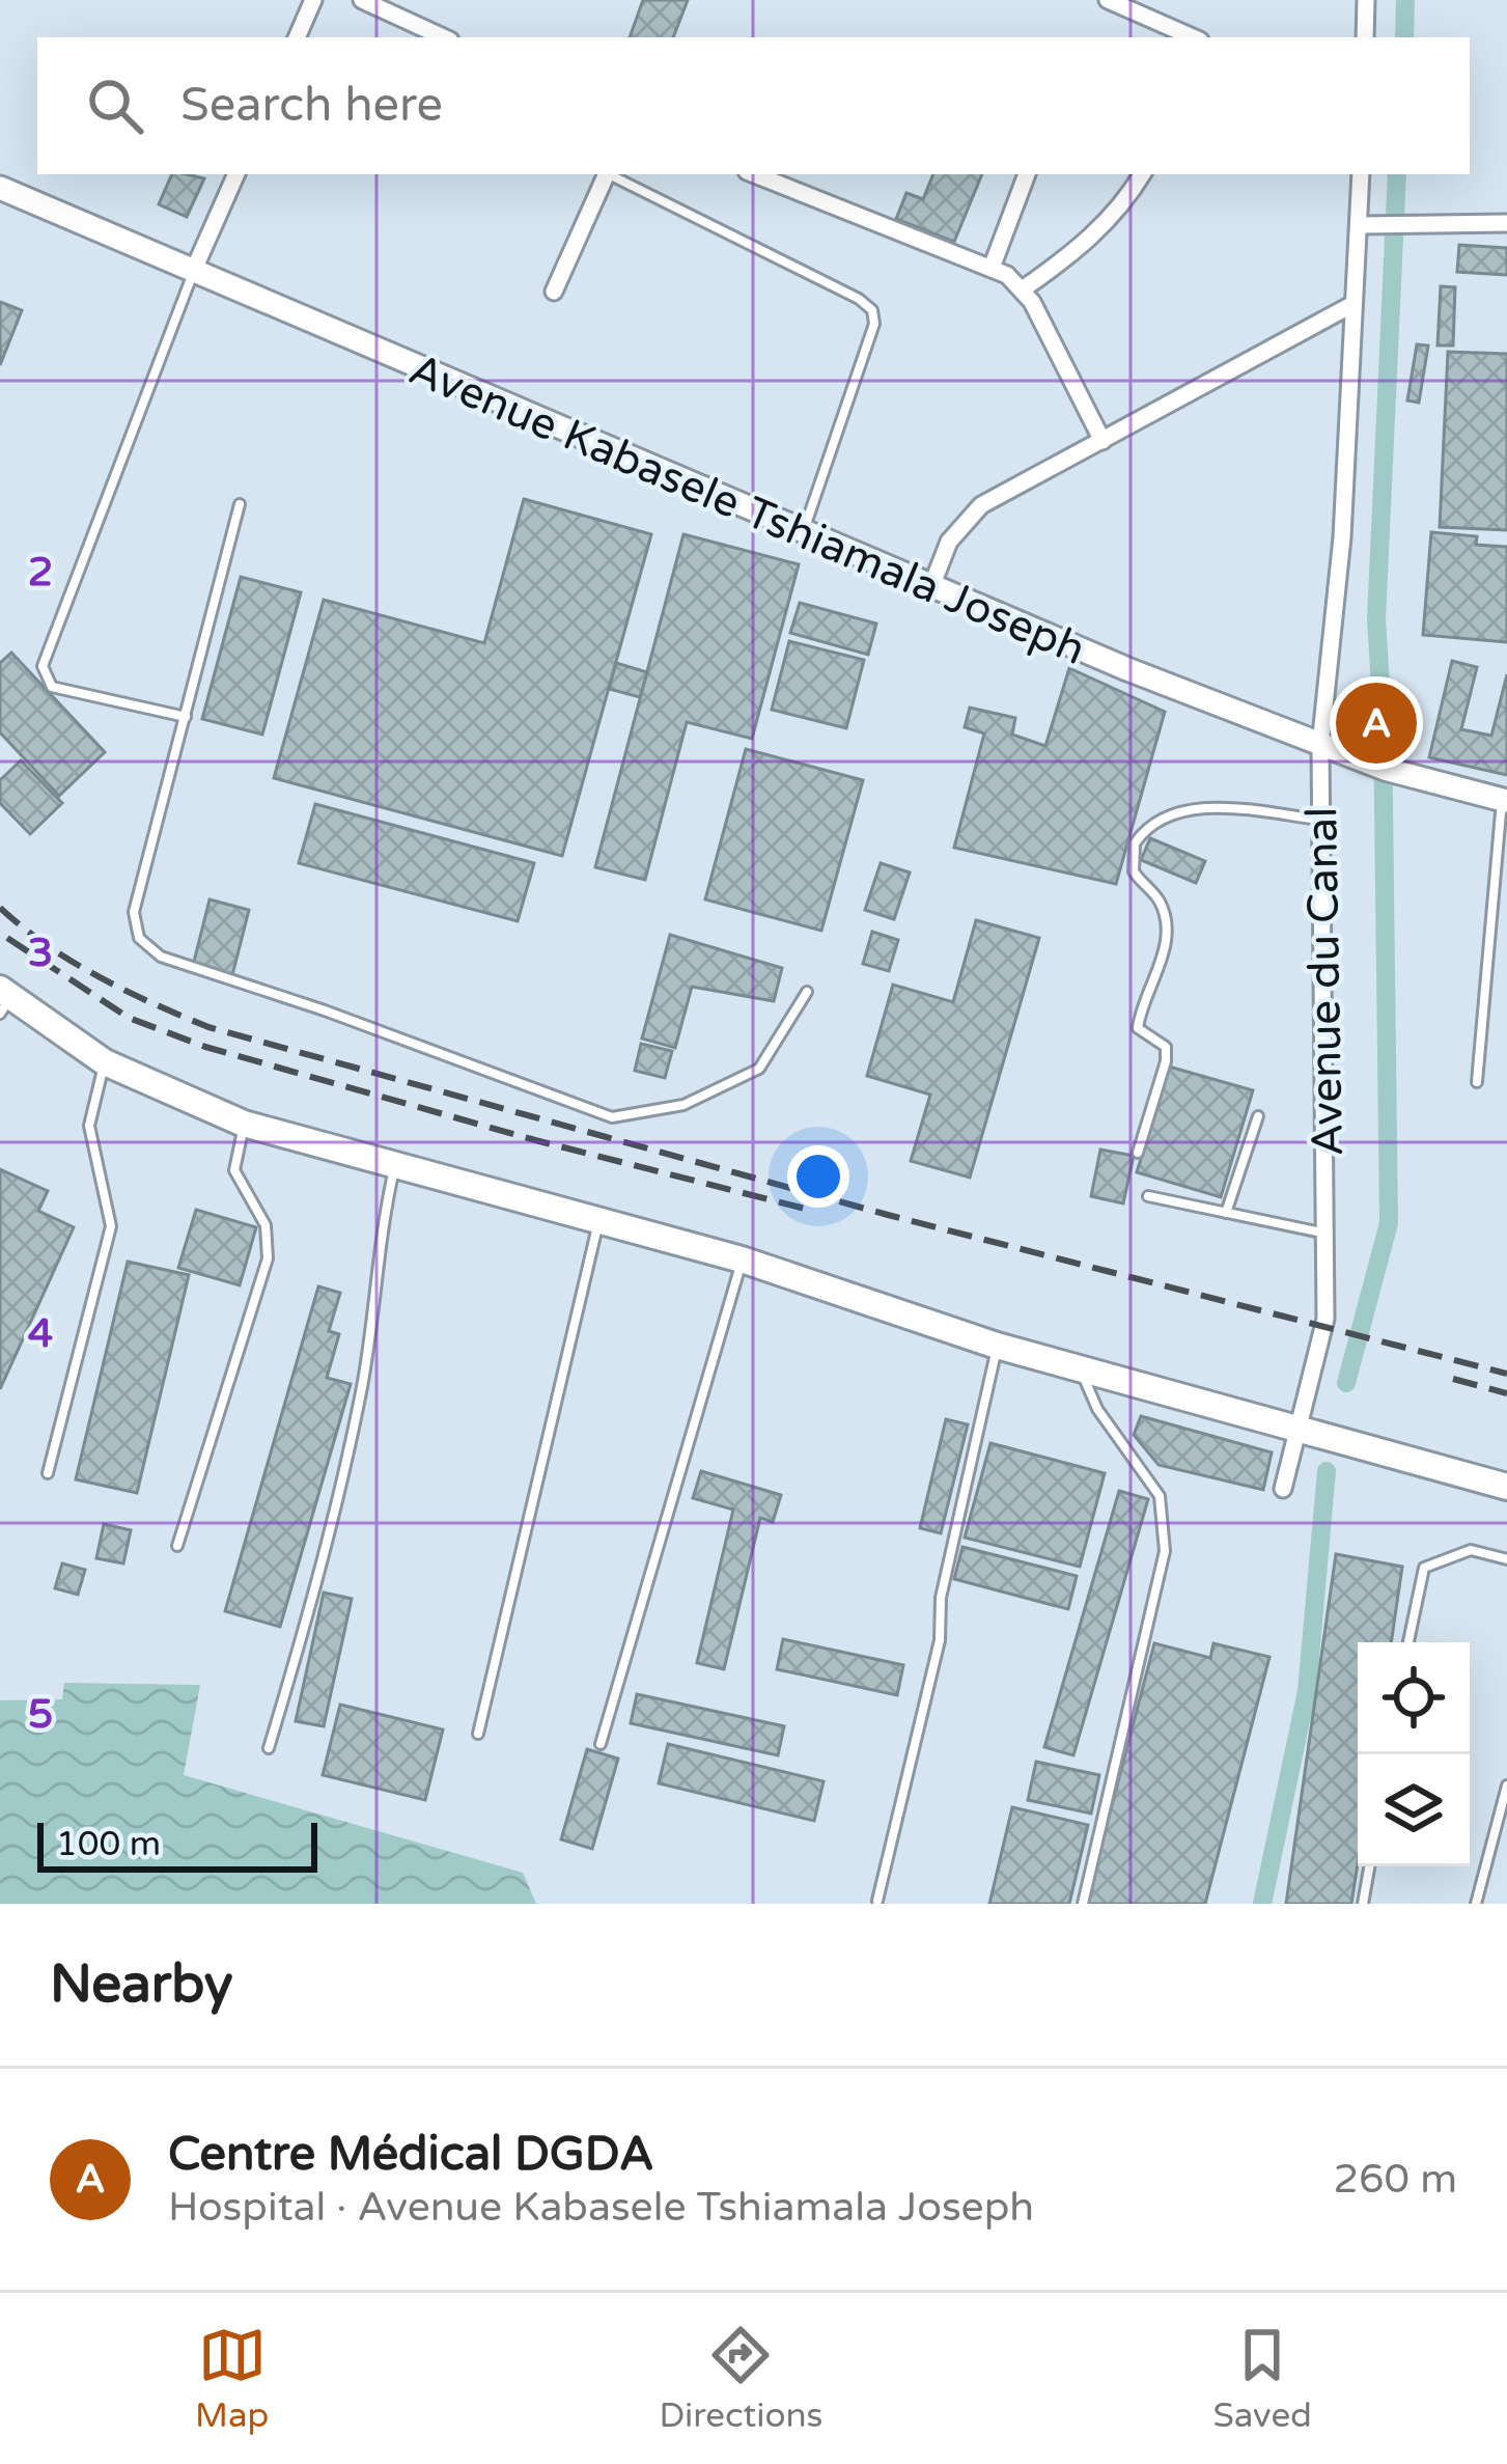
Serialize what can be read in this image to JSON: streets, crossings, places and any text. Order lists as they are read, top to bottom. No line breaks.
{"streets":{"main road":["Avenue Kabasele Tshiamala Joseph"],"street":["Avenue du Canal"]},"crossings":[["Avenue Kabasele Tshiamala Joseph","Avenue du Canal"]],"scale_bar":"100 m","page":{"search":"Search here","pins":"A","scale":"100 m","heading":"Nearby","list":[{"mark":"A","name":"Centre Médical DGDA","note":"Hospital · Avenue Kabasele Tshiamala Joseph","value":"260 m"}],"nav":["Map","Directions","Saved"]},"grid":{"rows":["2","3","4","5"]}}
